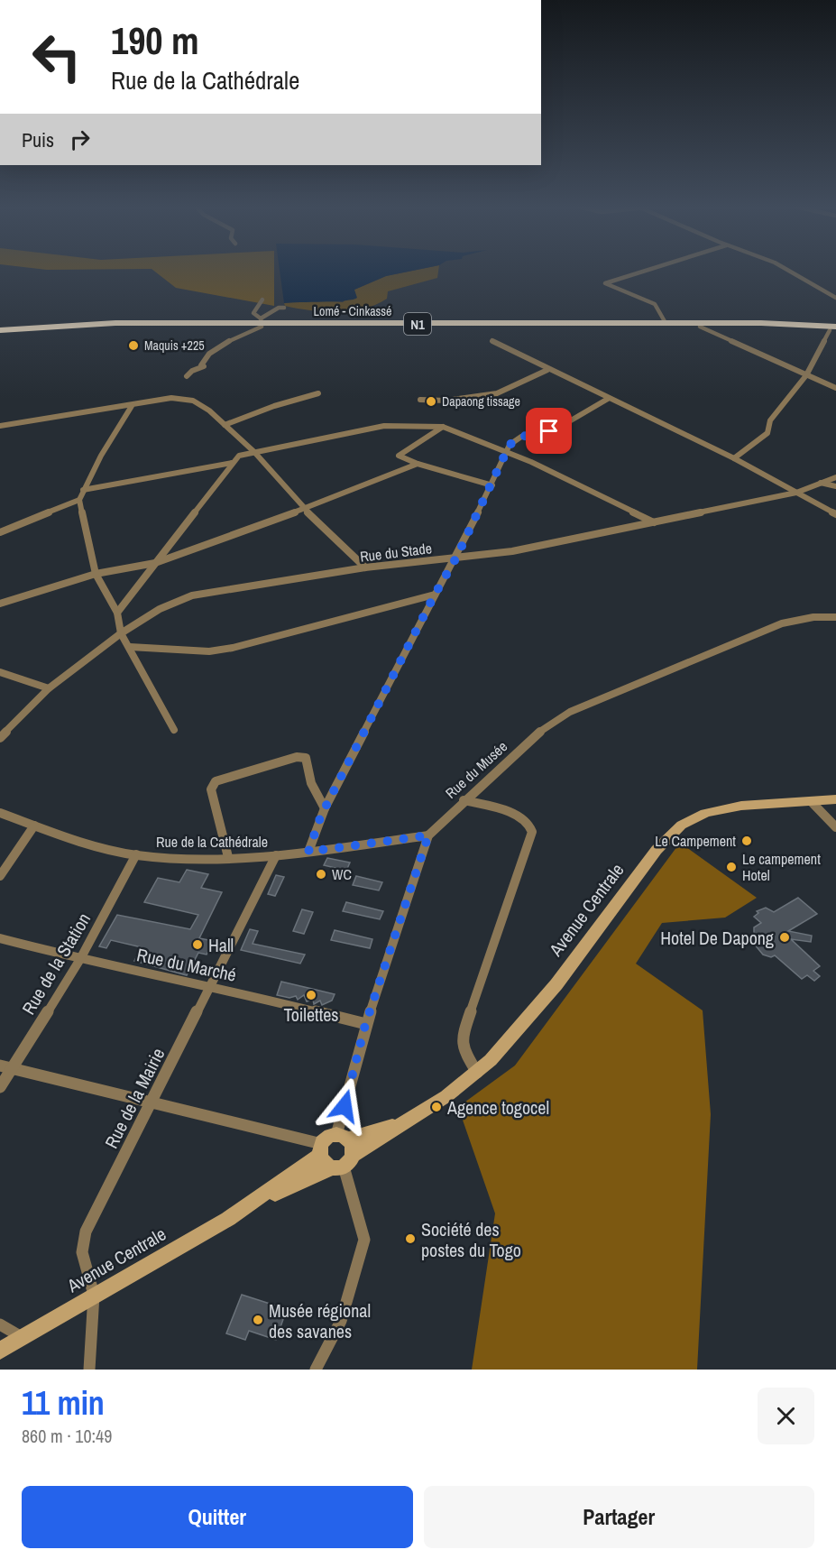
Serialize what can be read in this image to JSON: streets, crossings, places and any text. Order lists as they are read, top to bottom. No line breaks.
{"streets":{"highway":["Lomé - Cinkassé","N1"],"main road":["Avenue Centrale"],"street":["Rue du Stade","Rue du Musée","Rue de la Cathédrale","Rue de la Station","Rue du Marché","Rue de la Mairie"]},"crossings":[["Rue du Musée","Rue de la Cathédrale"],["Rue du Musée","Avenue Centrale"],["Rue du Musée","Rue du Marché"],["Rue de la Cathédrale","Rue de la Station"],["Rue de la Cathédrale","Rue de la Mairie"],["Avenue Centrale","Rue de la Mairie"],["Rue de la Station","Rue du Marché"],["Rue du Marché","Rue de la Mairie"]],"places":["Maquis +225","Dapaong tissage","Le Campement","Le campement Hotel","WC","Hotel De Dapong","Hall","Toilettes","Agence togocel","Société des postes du Togo","Musée régional des savanes"],"page":{"turn":["190 m","Rue de la Cathédrale"],"then":"Puis","heading":["11 min","860 m · 10:49"],"buttons":["Quitter","Partager"]}}
